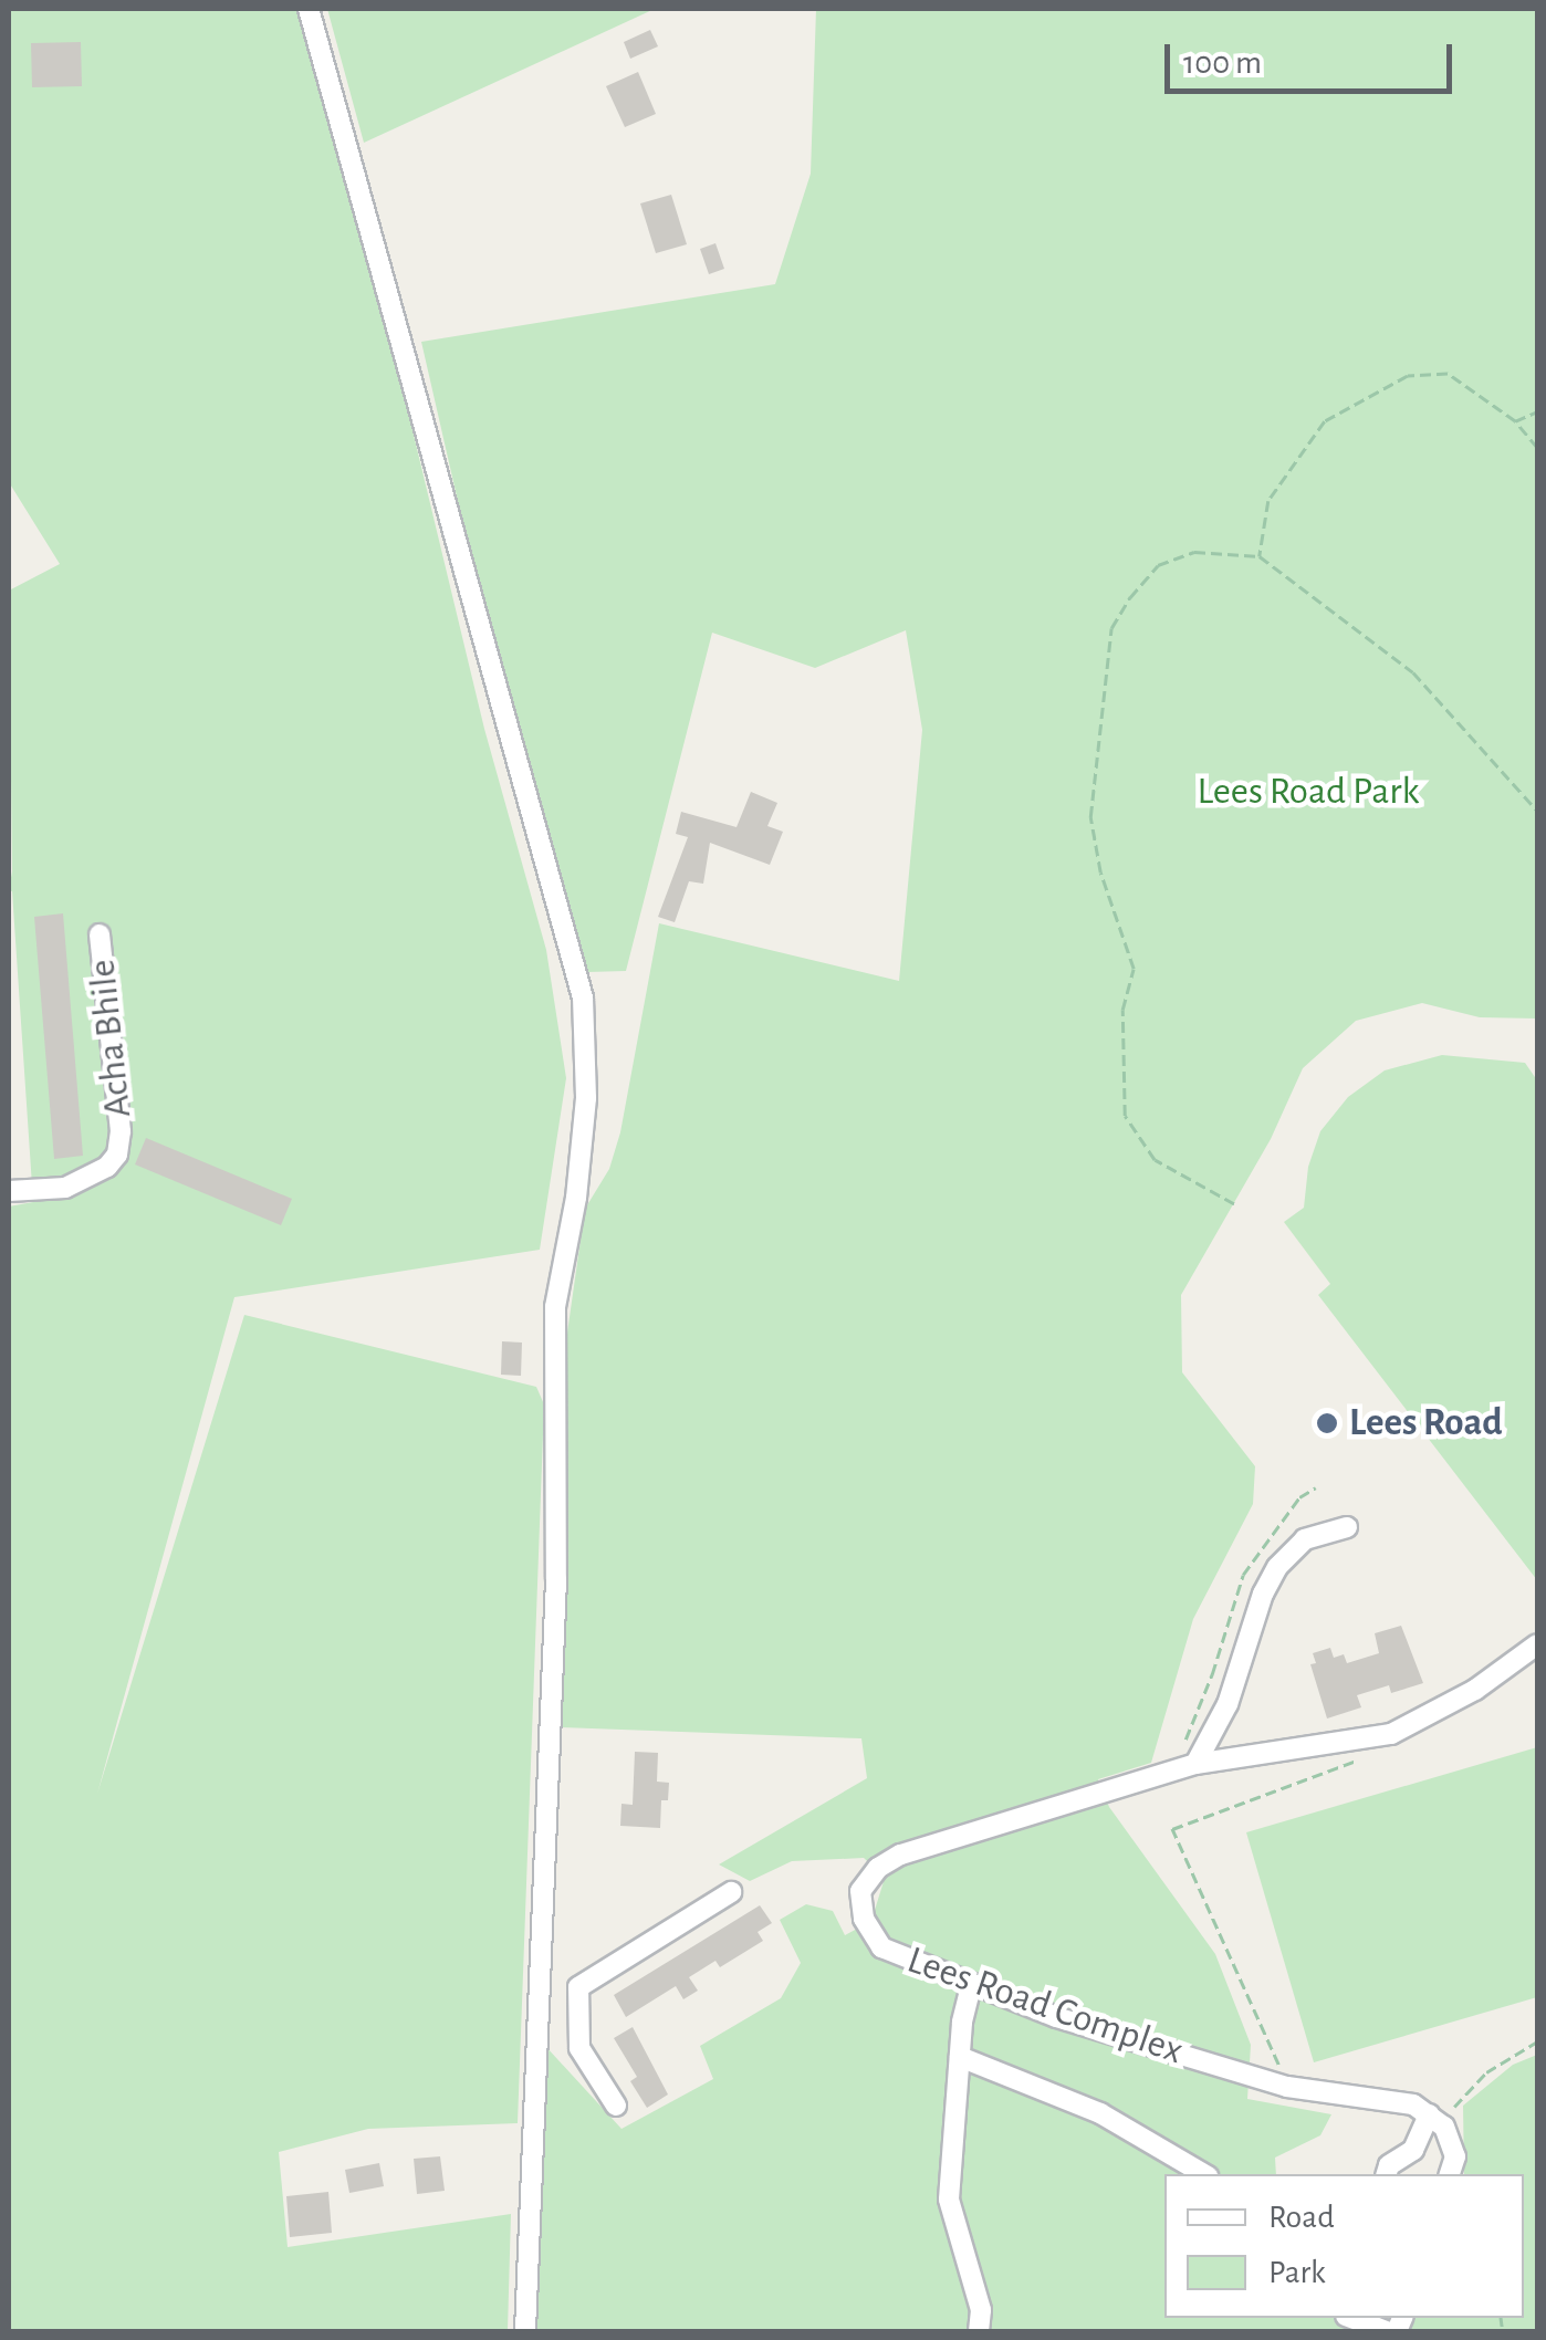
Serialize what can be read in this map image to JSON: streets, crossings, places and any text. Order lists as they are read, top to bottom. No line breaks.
{"streets":{"street":["Acha Bhile","Lees Road Complex"]},"parks":["Lees Road Park"],"places":["Lees Road"],"legend":["Road","Park"],"scale_bar":"100 m"}
